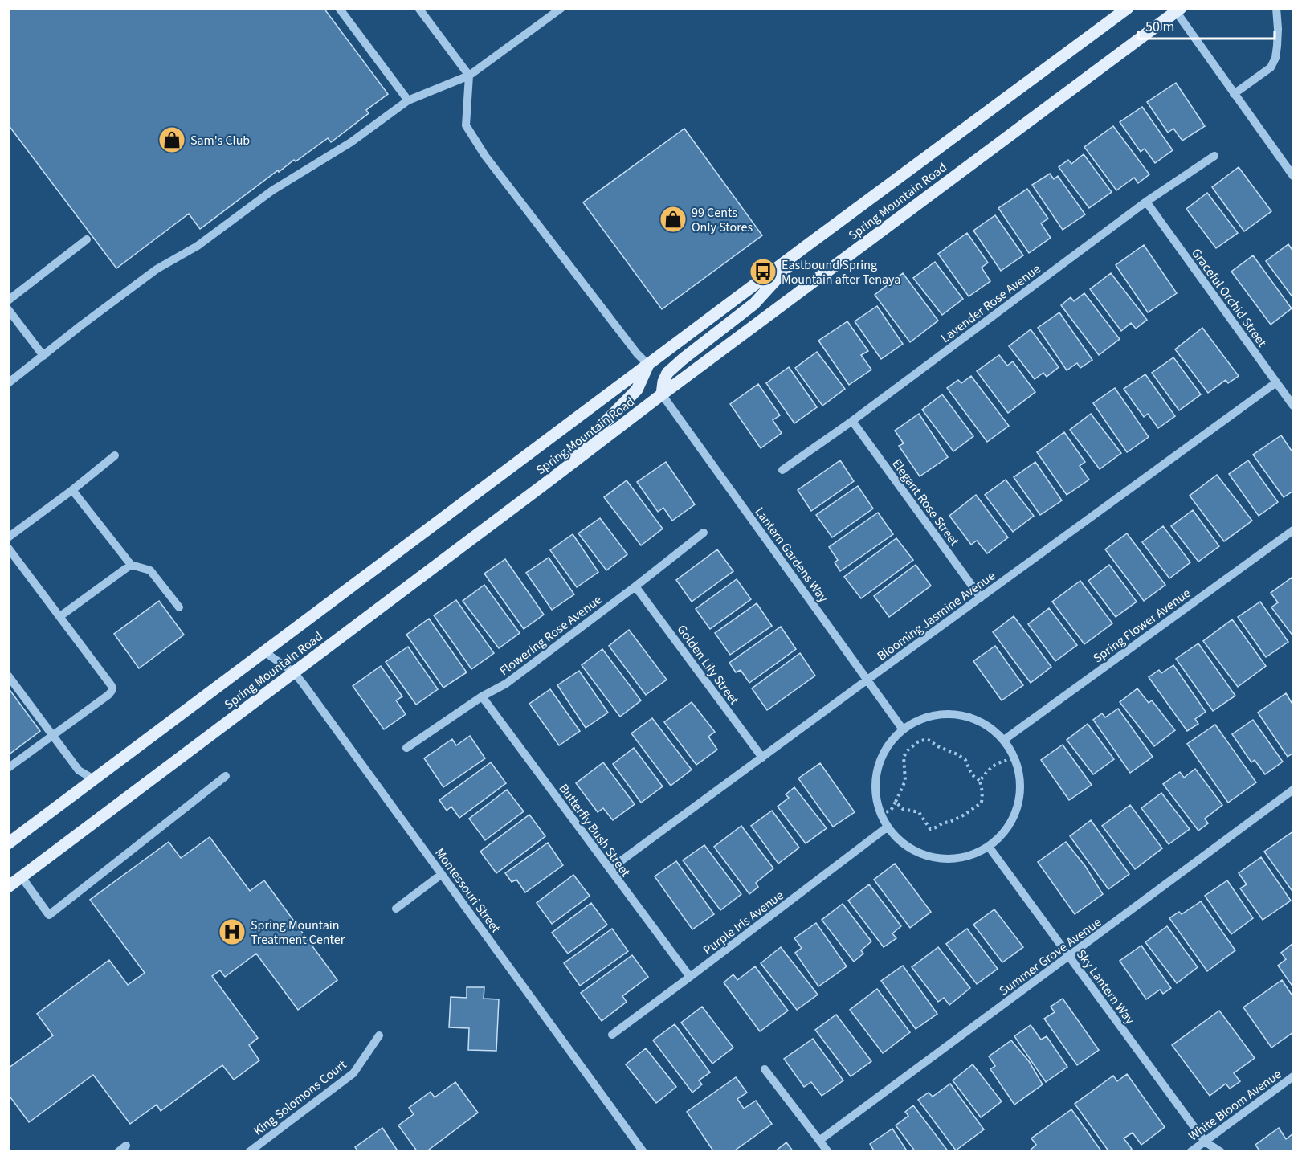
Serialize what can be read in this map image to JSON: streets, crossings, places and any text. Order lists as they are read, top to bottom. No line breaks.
{"streets":{"main road":["Spring Mountain Road"],"street":["Graceful Orchid Street","Lavender Rose Avenue","Elegant Rose Street","Lantern Gardens Way","Blooming Jasmine Avenue","Spring Flower Avenue","Flowering Rose Avenue","Golden Lily Street","Butterfly Bush Street","Montessouri Street","Purple Iris Avenue","Summer Grove Avenue","Sky Lantern Way","King Solomons Court","White Bloom Avenue"]},"crossings":[["Spring Mountain Road","Lantern Gardens Way"],["Spring Mountain Road","Montessouri Street"],["Graceful Orchid Street","Lavender Rose Avenue"],["Graceful Orchid Street","Blooming Jasmine Avenue"],["Lavender Rose Avenue","Elegant Rose Street"],["Elegant Rose Street","Blooming Jasmine Avenue"],["Lantern Gardens Way","Blooming Jasmine Avenue"],["Blooming Jasmine Avenue","Golden Lily Street"],["Blooming Jasmine Avenue","Butterfly Bush Street"],["Flowering Rose Avenue","Golden Lily Street"],["Flowering Rose Avenue","Butterfly Bush Street"],["Butterfly Bush Street","Purple Iris Avenue"],["Summer Grove Avenue","Sky Lantern Way"],["Sky Lantern Way","White Bloom Avenue"]],"places":{"shop":["Sam's Club","99 Cents Only Stores"],"bus stop":["Eastbound Spring Mountain after Tenaya"],"hospital":["Spring Mountain Treatment Center"]},"scale_bar":"50 m"}
